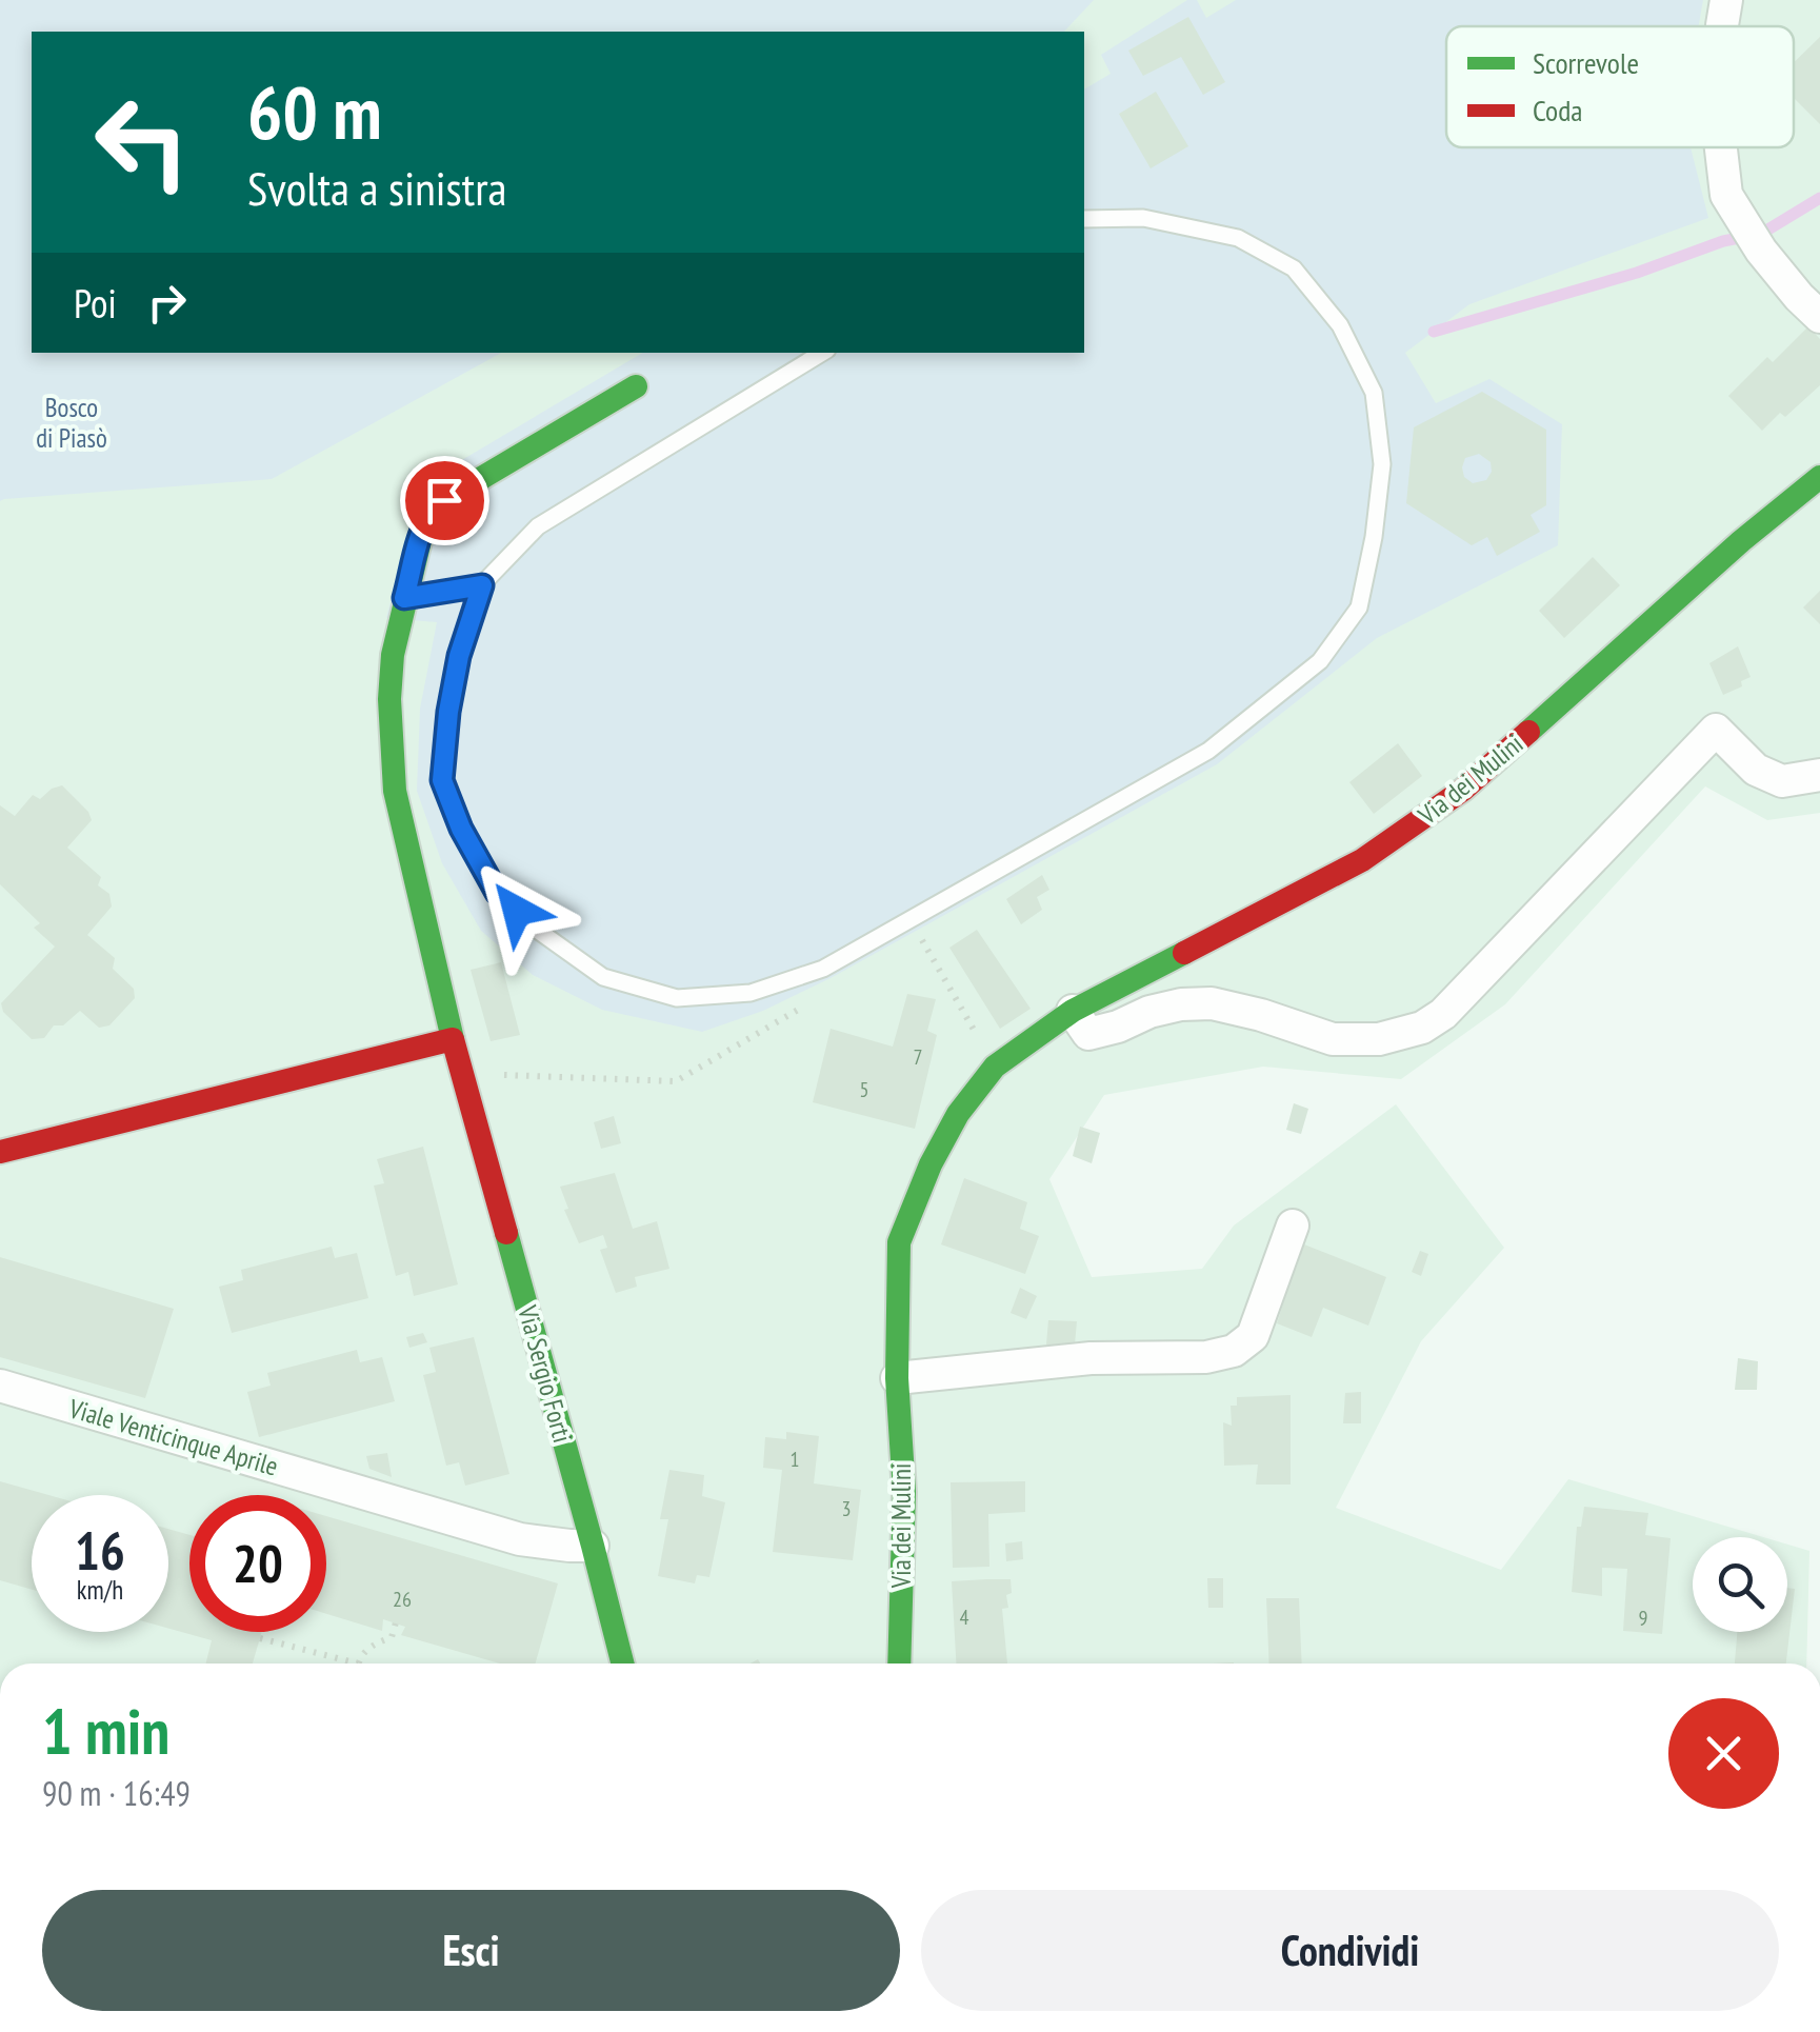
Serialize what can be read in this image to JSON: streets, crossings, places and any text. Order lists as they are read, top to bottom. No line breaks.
{"streets":{"street":["Via dei Mulini","Via Sergio Forti","Viale Venticinque Aprile"]},"crossings":[["Via Sergio Forti","Viale Venticinque Aprile"]],"parks":["Bosco di Piasò"],"house_numbers":["7","5","1","3","26","4","9"],"legend":["Scorrevole","Coda"],"page":{"turn":["60 m","Svolta a sinistra"],"then":"Poi","speed":"16 km/h","limit":"20","heading":["1 min","90 m · 16:49"],"buttons":["Esci","Condividi"]}}
